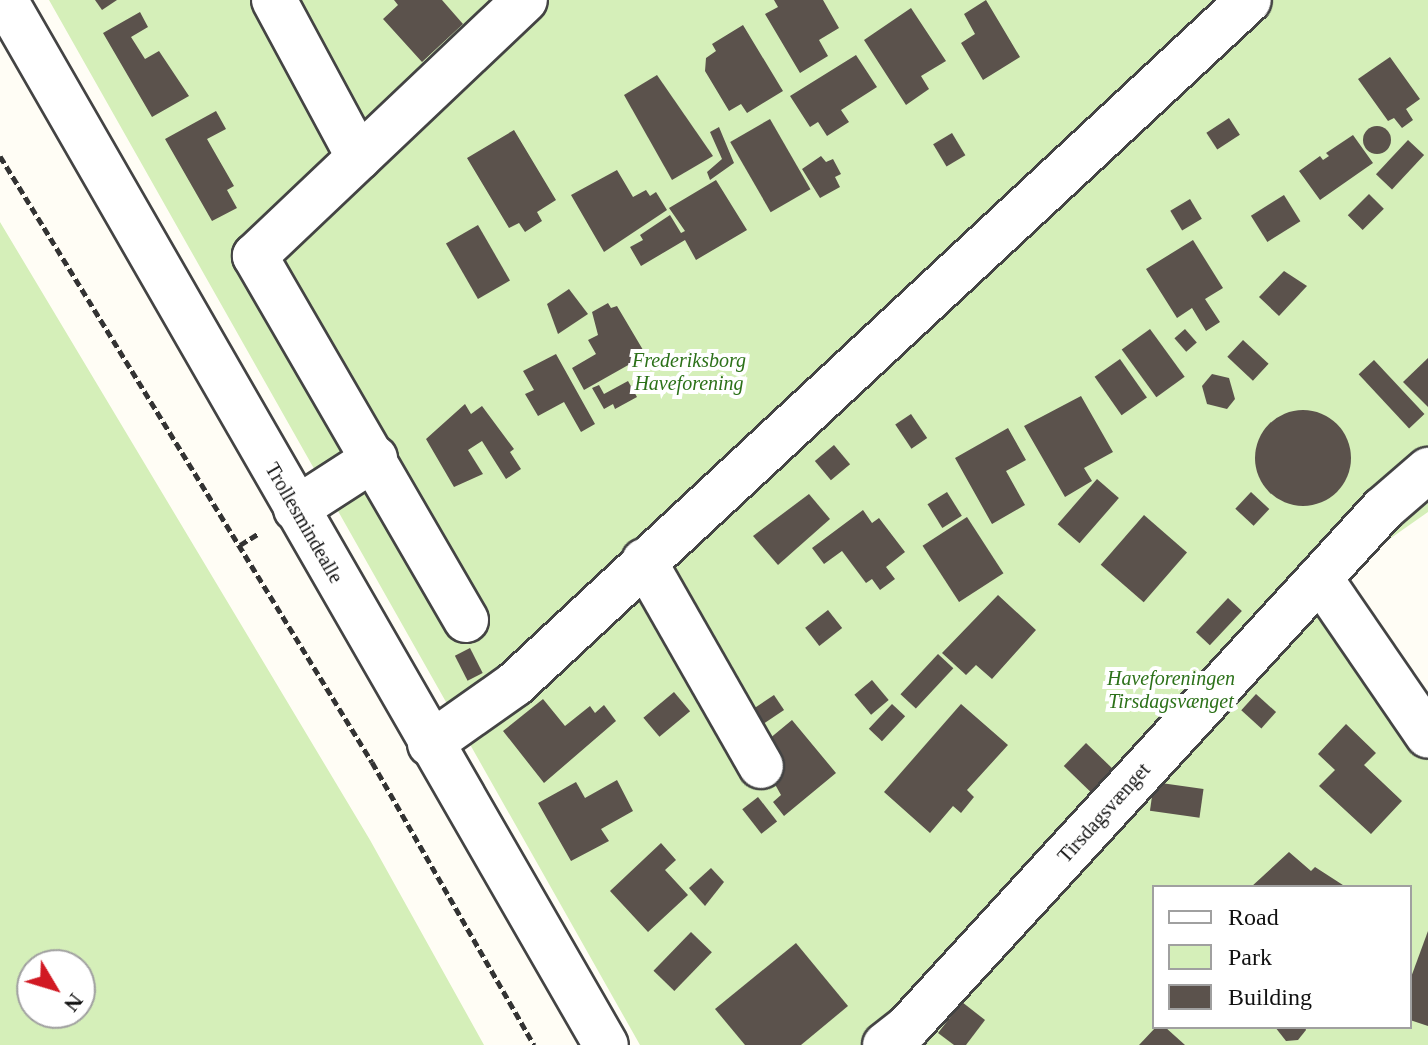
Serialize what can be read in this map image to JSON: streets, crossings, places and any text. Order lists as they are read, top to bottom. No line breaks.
{"streets":{"street":["Trollesmindealle","Tirsdagsvænget"]},"parks":["Frederiksborg Haveforening","Haveforeningen Tirsdagsvænget"],"legend":["Road","Park","Building"],"north":"bottom right"}
